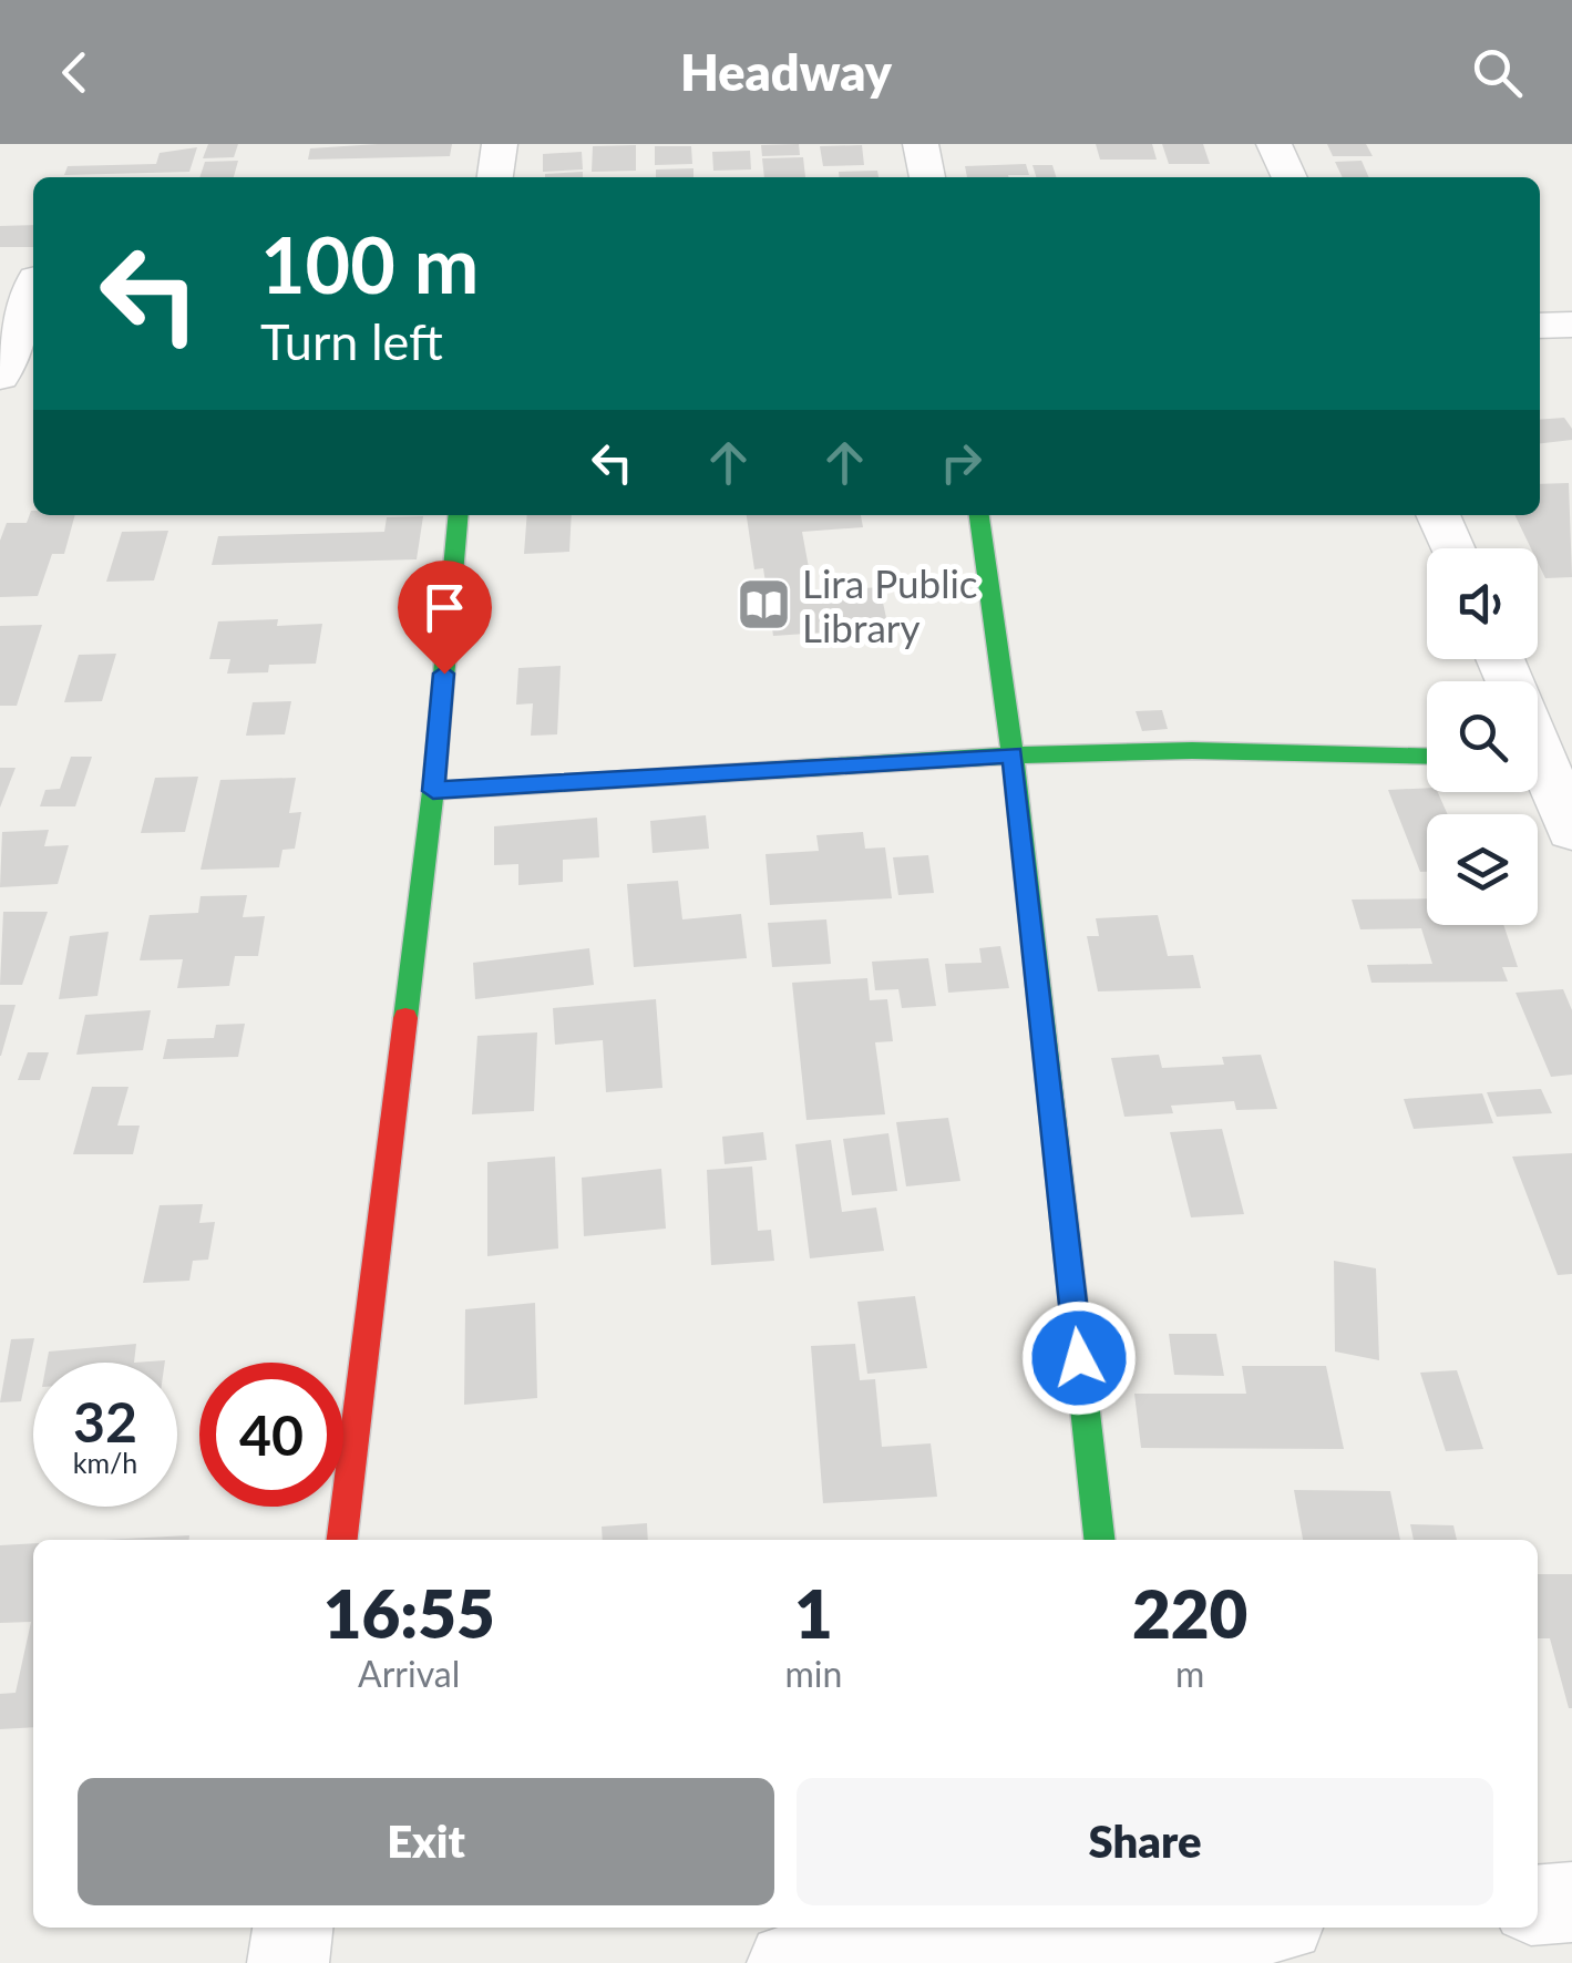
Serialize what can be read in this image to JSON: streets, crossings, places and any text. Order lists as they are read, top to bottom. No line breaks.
{"places":{"library":["Lira Public Library"]},"page":{"header":"Headway","turn":["100 m","Turn left"],"speed":"32 km/h","limit":"40","eta":["16:55","Arrival","1","min","220","m"],"buttons":["Exit","Share"]}}
